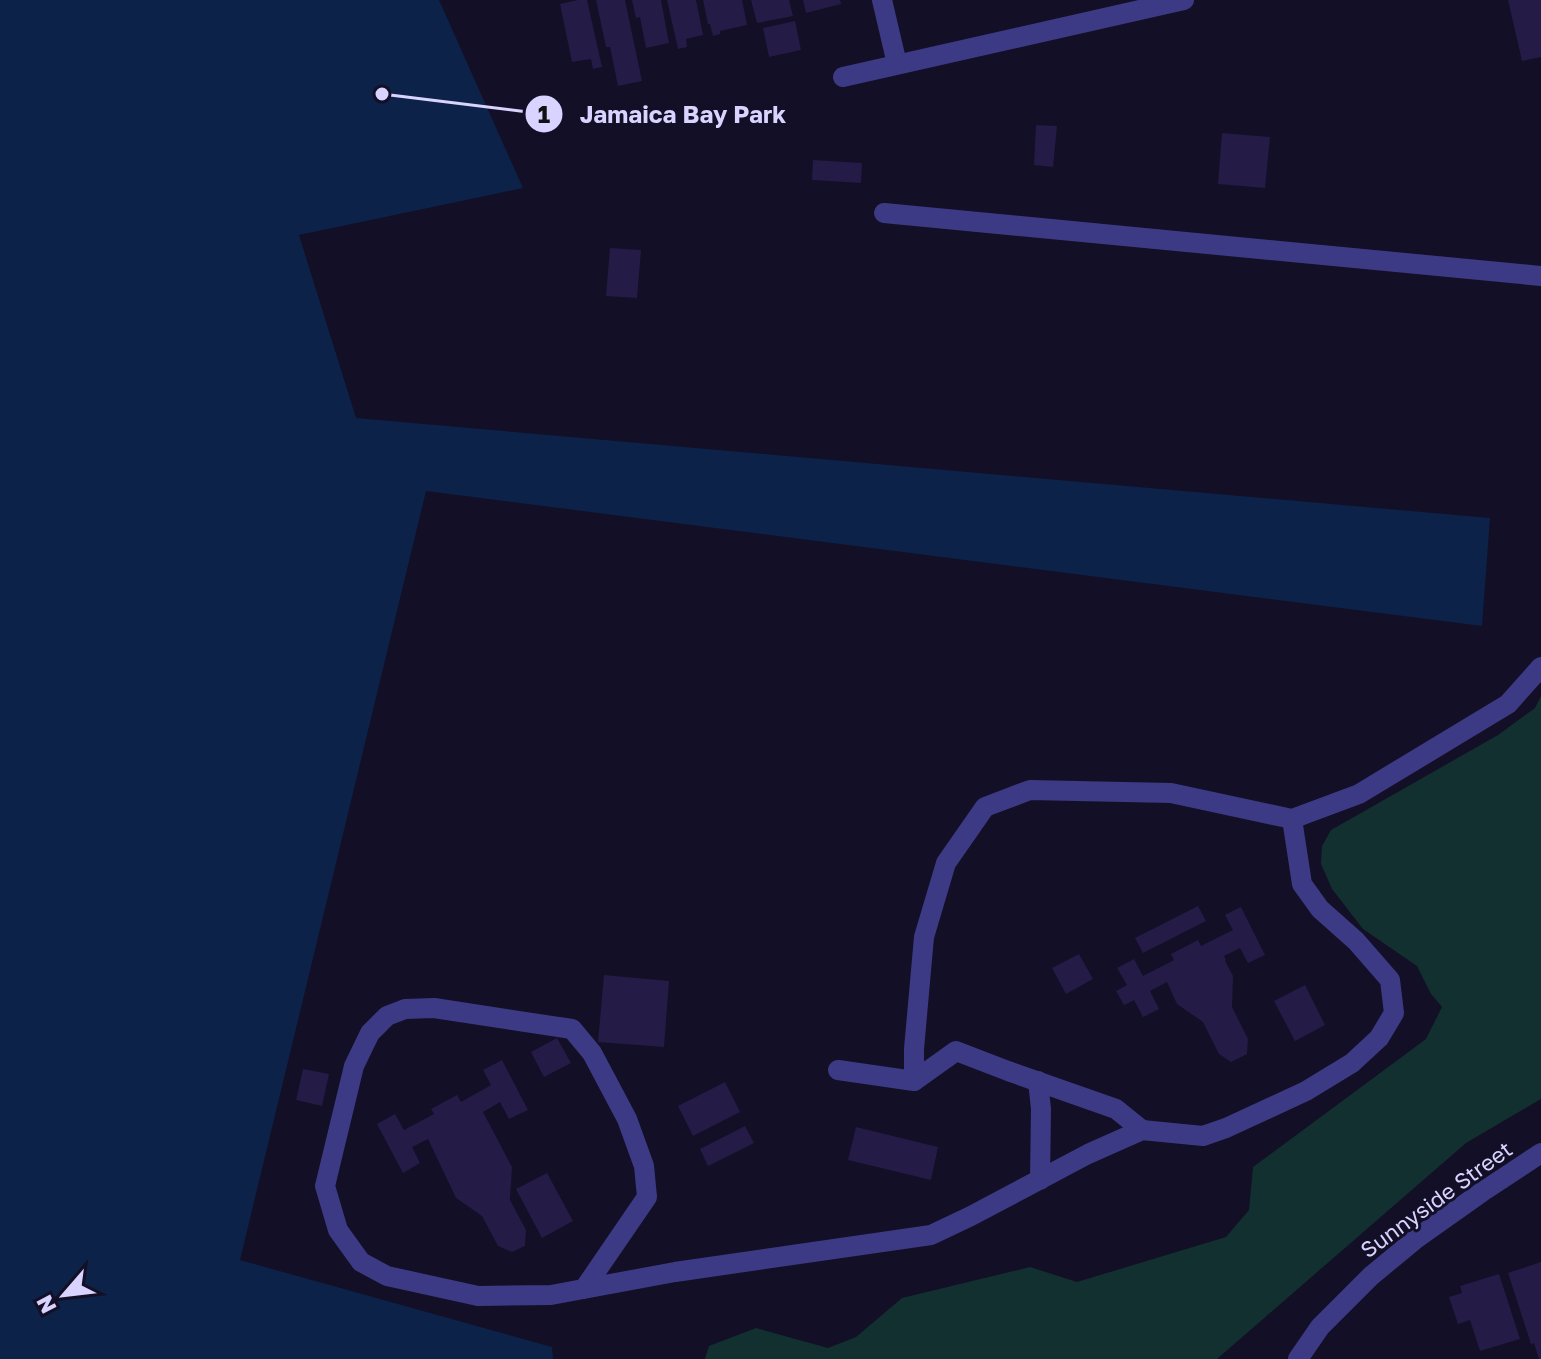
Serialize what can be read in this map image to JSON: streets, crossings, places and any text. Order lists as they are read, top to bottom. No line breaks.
{"streets":{"street":["Sunnyside Street"]},"places":["Jamaica Bay Park"],"north":"bottom left"}
